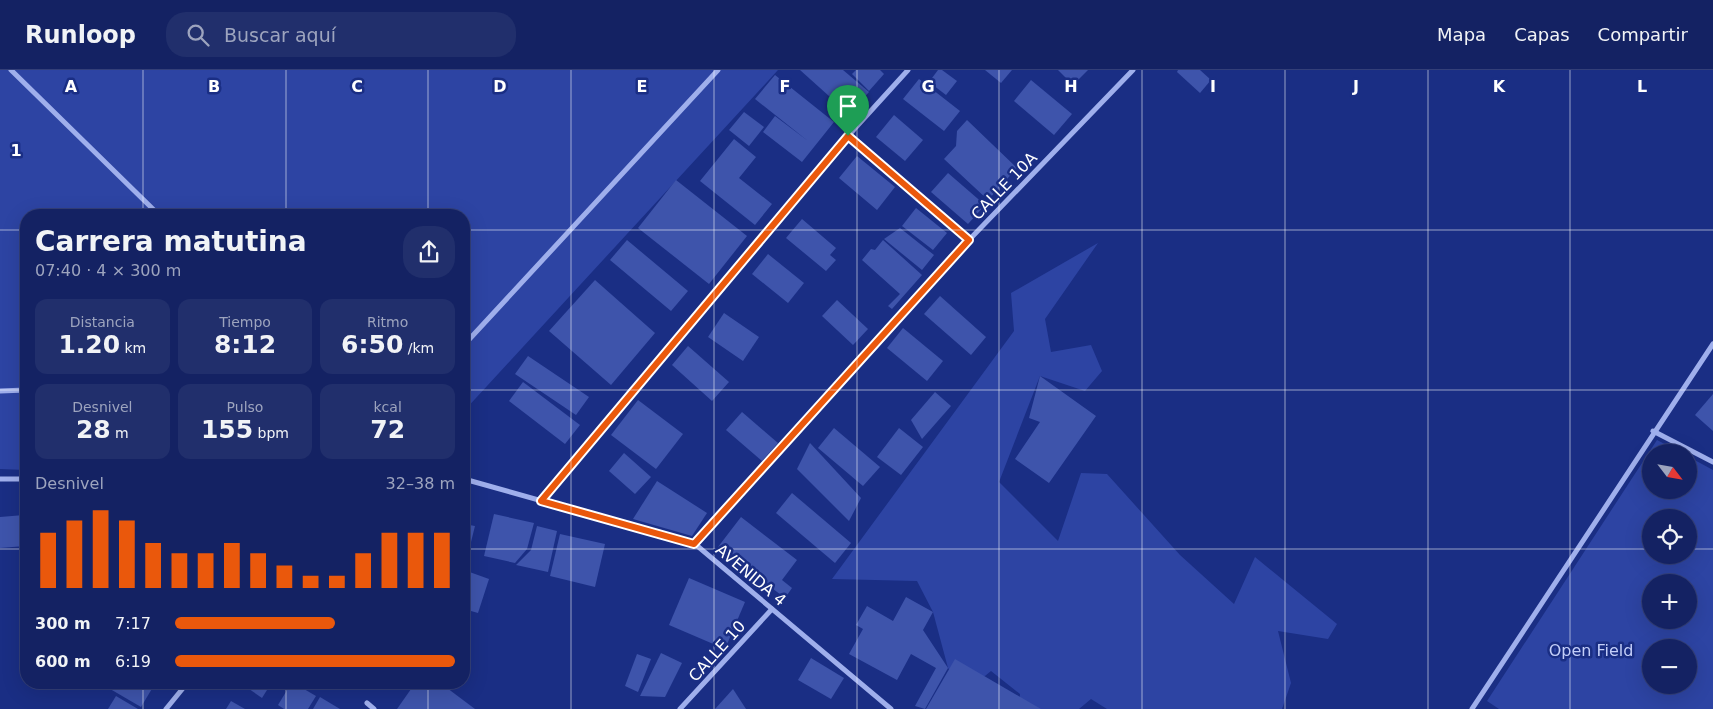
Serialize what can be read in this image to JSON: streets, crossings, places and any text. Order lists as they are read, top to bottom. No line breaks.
{"streets":{"street":["CALLE 10A","AVENIDA 4","CALLE 10"]},"crossings":[["CALLE 10A","AVENIDA 4"],["AVENIDA 4","CALLE 10"]],"parks":["Open Field"],"north":"bottom right","page":{"header":"Runloop","search":"Buscar aquí","nav":["Mapa","Capas","Compartir"],"heading":["Carrera matutina","07:40 · 4 × 300 m"],"stats":[["Distancia","1.20 km"],["Tiempo","8:12"],["Ritmo","6:50 /km"],["Desnivel","28 m"],["Pulso","155 bpm"],["kcal","72"]],"map_buttons":["+","−"],"chart":["Desnivel","32–38 m"],"list":[{"name":"300 m","note":"7:17"},{"name":"600 m","note":"6:19"}]},"grid":{"columns":["A","B","C","D","E","F","G","H","I","J","K","L"],"rows":["1"]}}
